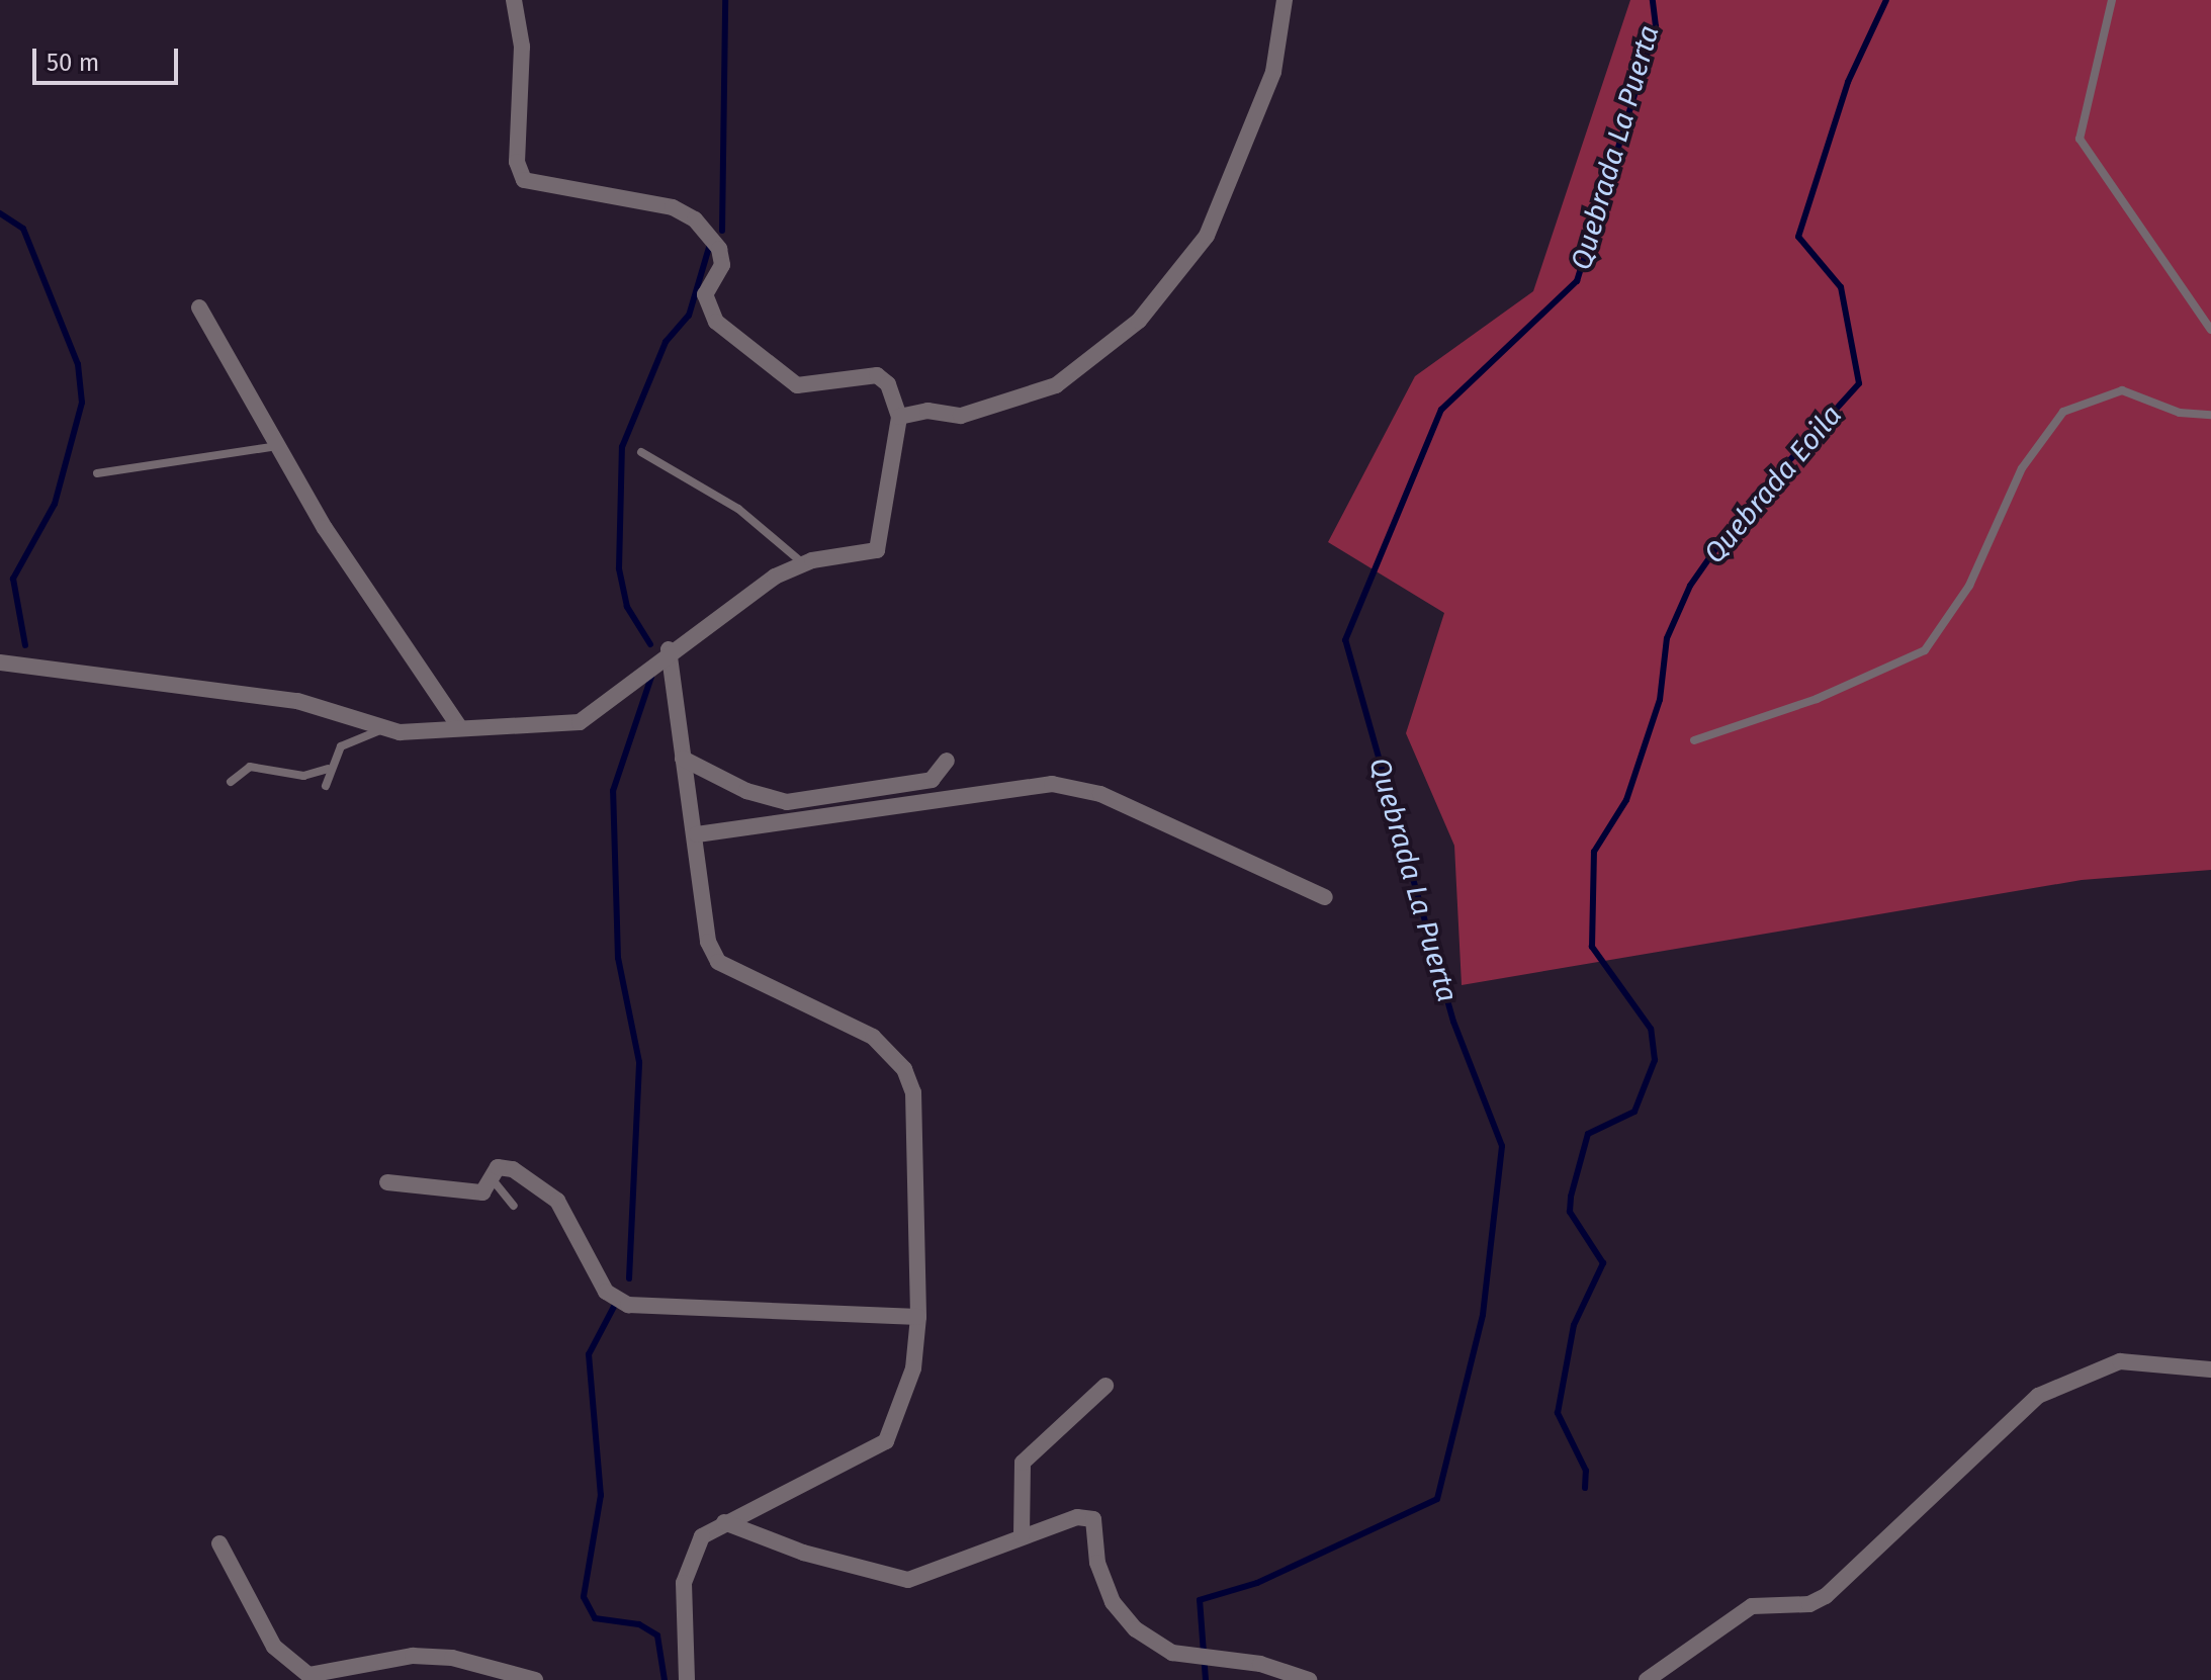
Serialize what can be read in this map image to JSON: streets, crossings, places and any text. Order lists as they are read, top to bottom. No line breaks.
{"water":["Quebrada La Puerta","Quebrada Eoila"],"scale_bar":"50 m"}
